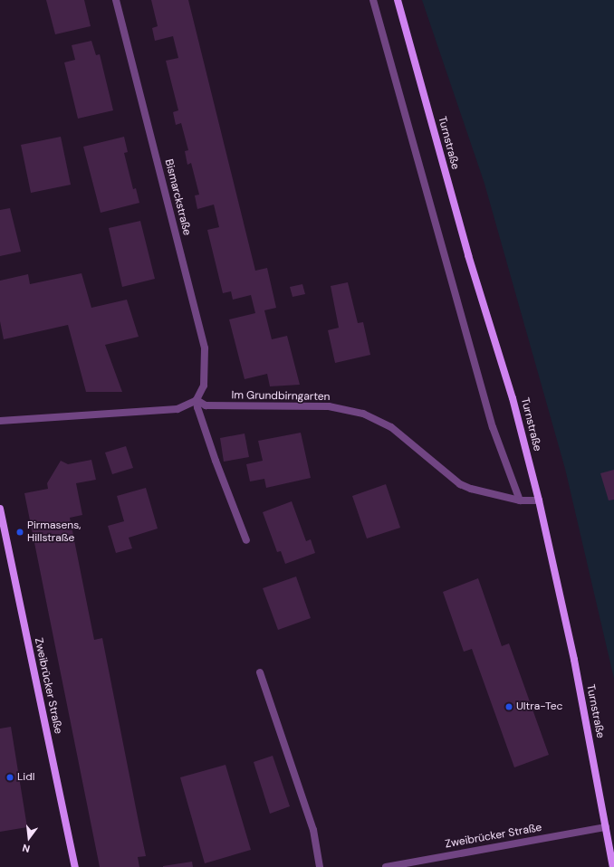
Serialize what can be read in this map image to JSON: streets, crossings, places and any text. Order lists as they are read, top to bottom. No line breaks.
{"streets":{"street":["Turnstraße","Bismarckstraße","Im Grundbirngarten","Zweibrücker Straße"]},"crossings":[["Turnstraße","Im Grundbirngarten"],["Turnstraße","Zweibrücker Straße"],["Bismarckstraße","Im Grundbirngarten"]],"places":["Pirmasens, Hillstraße","Ultra-Tec","Lidl"],"north":"bottom"}
